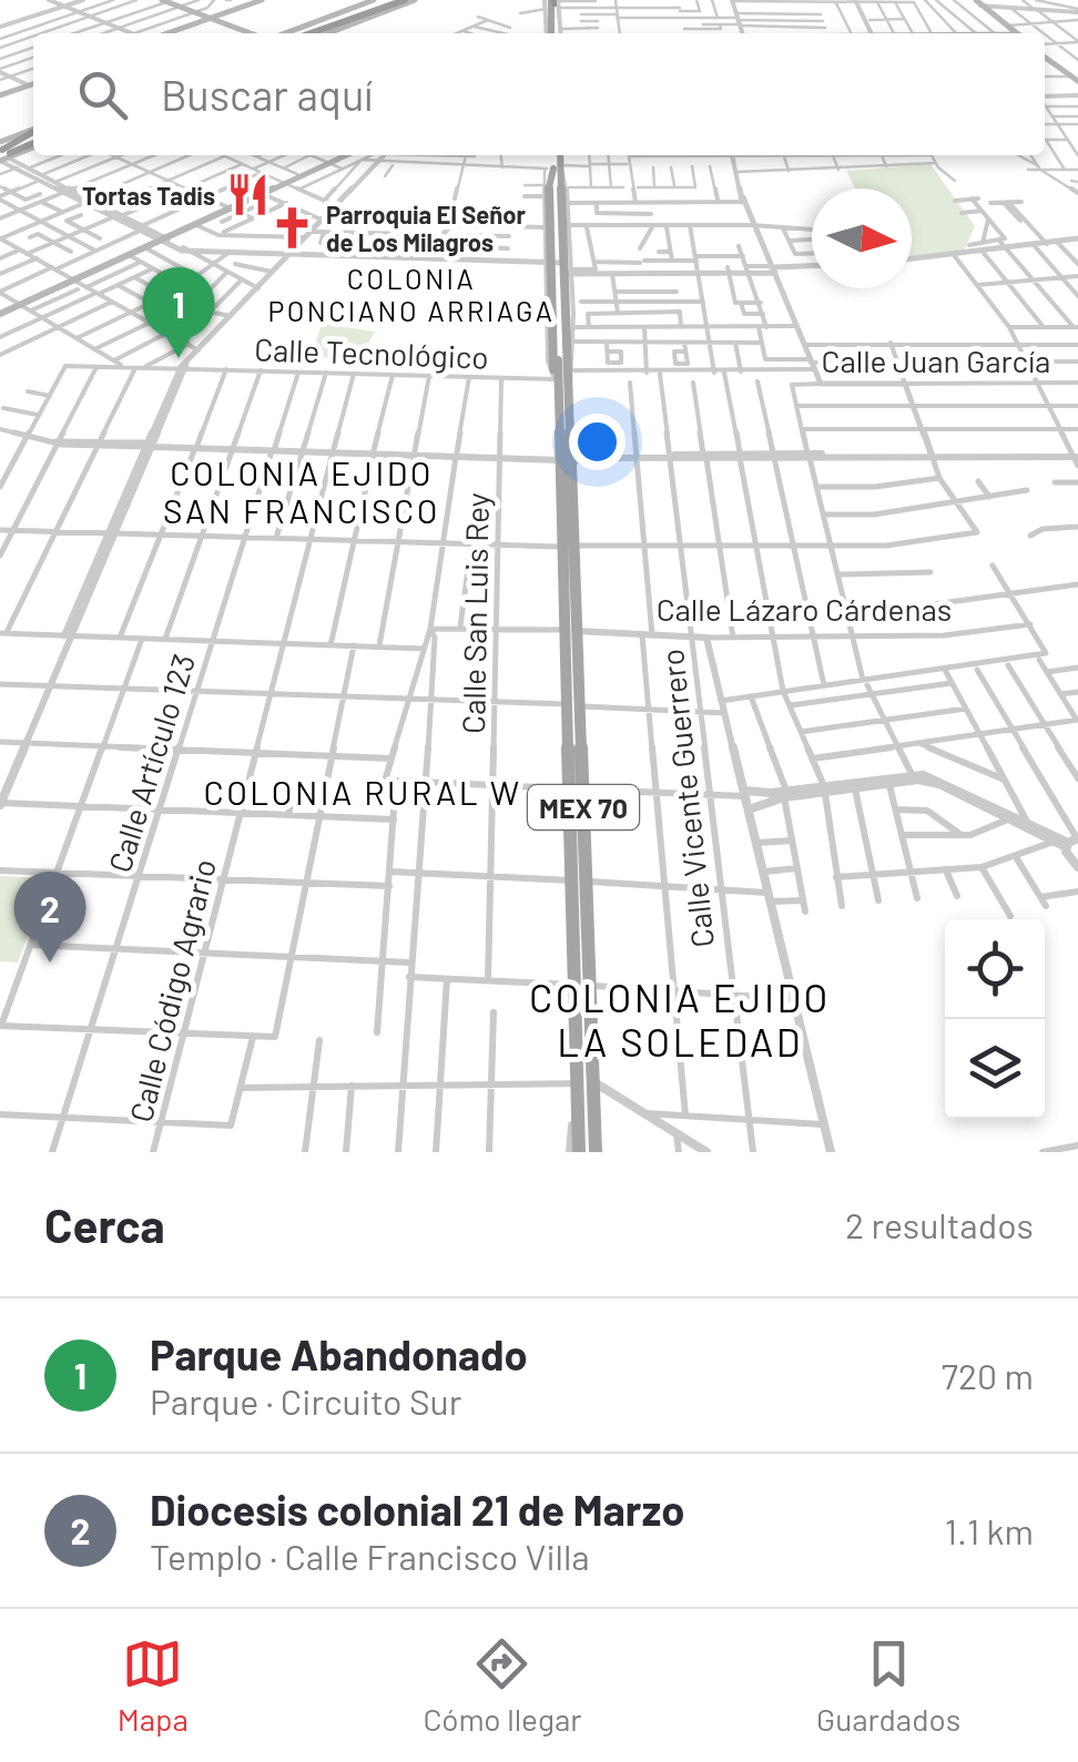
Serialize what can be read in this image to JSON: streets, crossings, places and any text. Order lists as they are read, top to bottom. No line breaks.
{"streets":{"main road":["MEX 70"],"street":["Calle Tecnológico","Calle Juan García","Calle Lázaro Cárdenas","Calle San Luis Rey","Calle Artículo 123","Calle Vicente Guerrero","Calle Código Agrario"]},"crossings":[["Calle Tecnológico","Calle San Luis Rey"],["Calle Tecnológico","Calle Artículo 123"],["Calle Tecnológico","MEX 70"],["Calle Tecnológico","Calle Código Agrario"],["Calle Lázaro Cárdenas","Calle San Luis Rey"],["Calle Lázaro Cárdenas","Calle Vicente Guerrero"],["Calle Lázaro Cárdenas","MEX 70"]],"districts":["COLONIA PONCIANO ARRIAGA","COLONIA EJIDO SAN FRANCISCO","COLONIA RURAL W","COLONIA EJIDO LA SOLEDAD"],"places":{"restaurant":["Tortas Tadis"],"church":["Parroquia El Señor de Los Milagros"]},"north":"right","page":{"search":"Buscar aquí","pins":["1","2"],"heading":["Cerca","2 resultados"],"list":[{"mark":"1","name":"Parque Abandonado","note":"Parque · Circuito Sur","value":"720 m"},{"mark":"2","name":"Diocesis colonial 21 de Marzo","note":"Templo · Calle Francisco Villa","value":"1.1 km"}],"nav":["Mapa","Cómo llegar","Guardados"]}}
